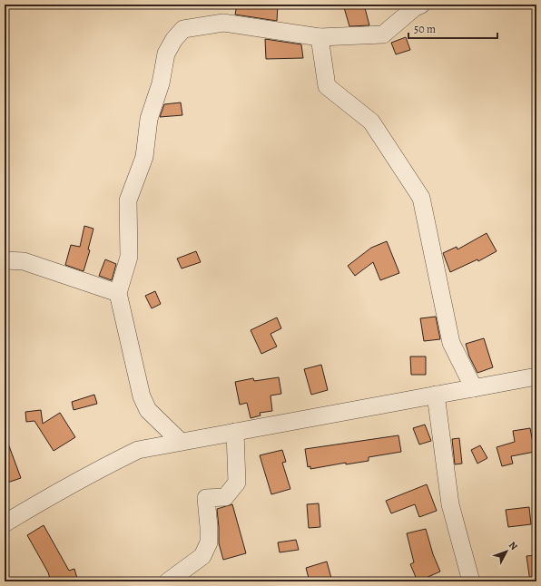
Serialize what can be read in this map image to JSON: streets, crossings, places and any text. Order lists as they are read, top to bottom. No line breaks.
{"scale_bar":"50 m","north":"top right"}
